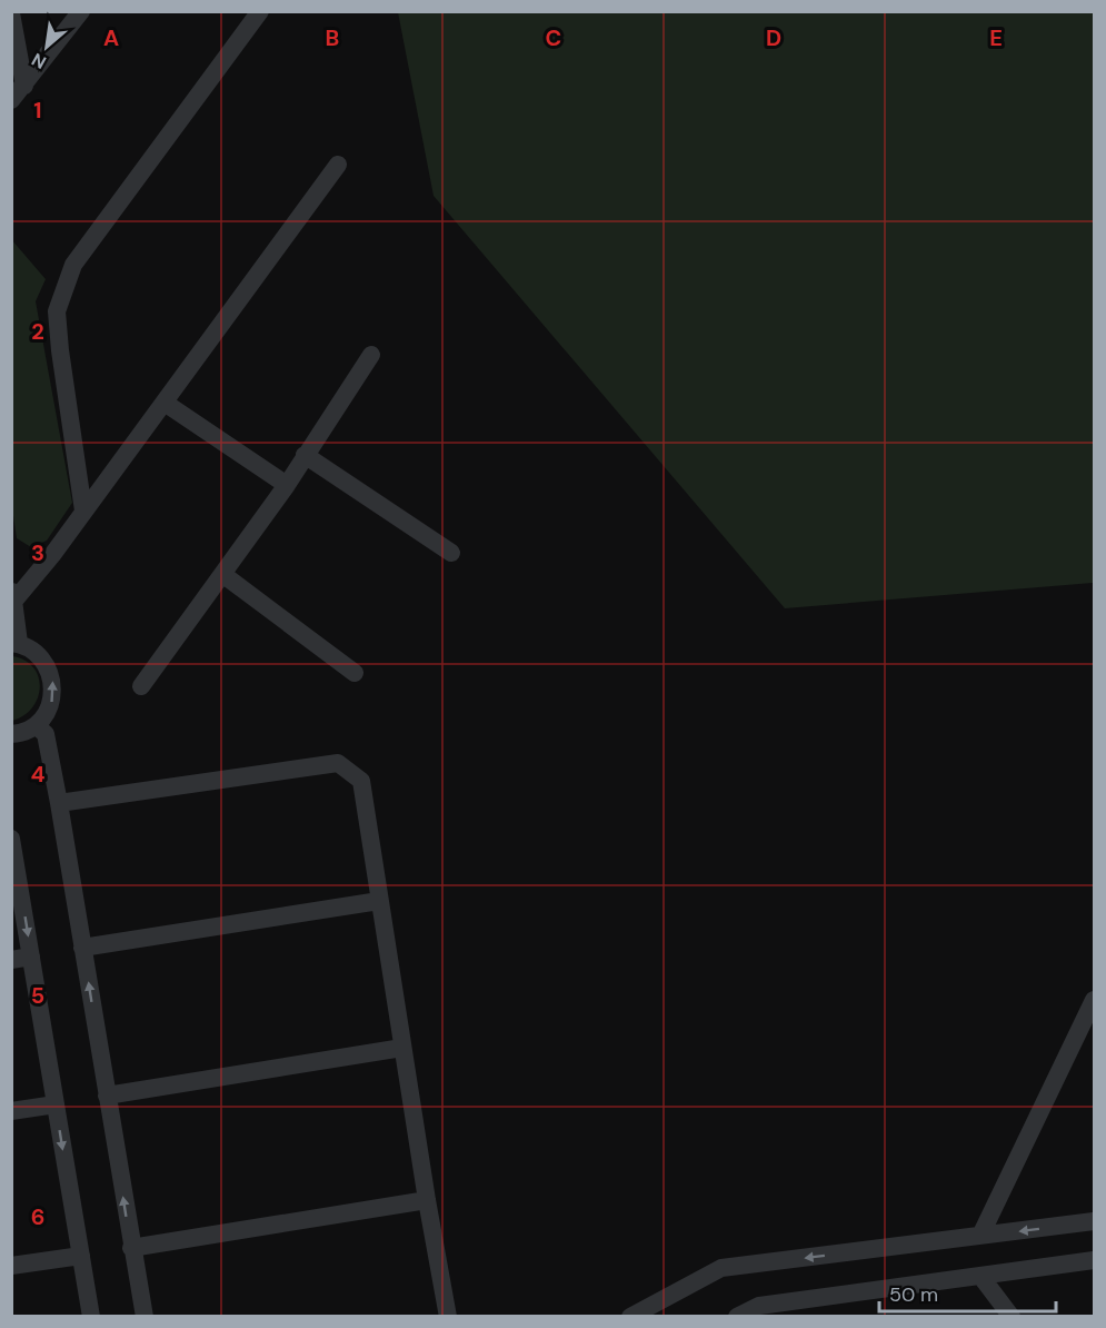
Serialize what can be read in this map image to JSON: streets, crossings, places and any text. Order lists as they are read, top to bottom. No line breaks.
{"scale_bar":"50 m","north":"bottom left","grid":{"columns":["A","B","C","D","E"],"rows":["1","2","3","4","5","6"]}}
